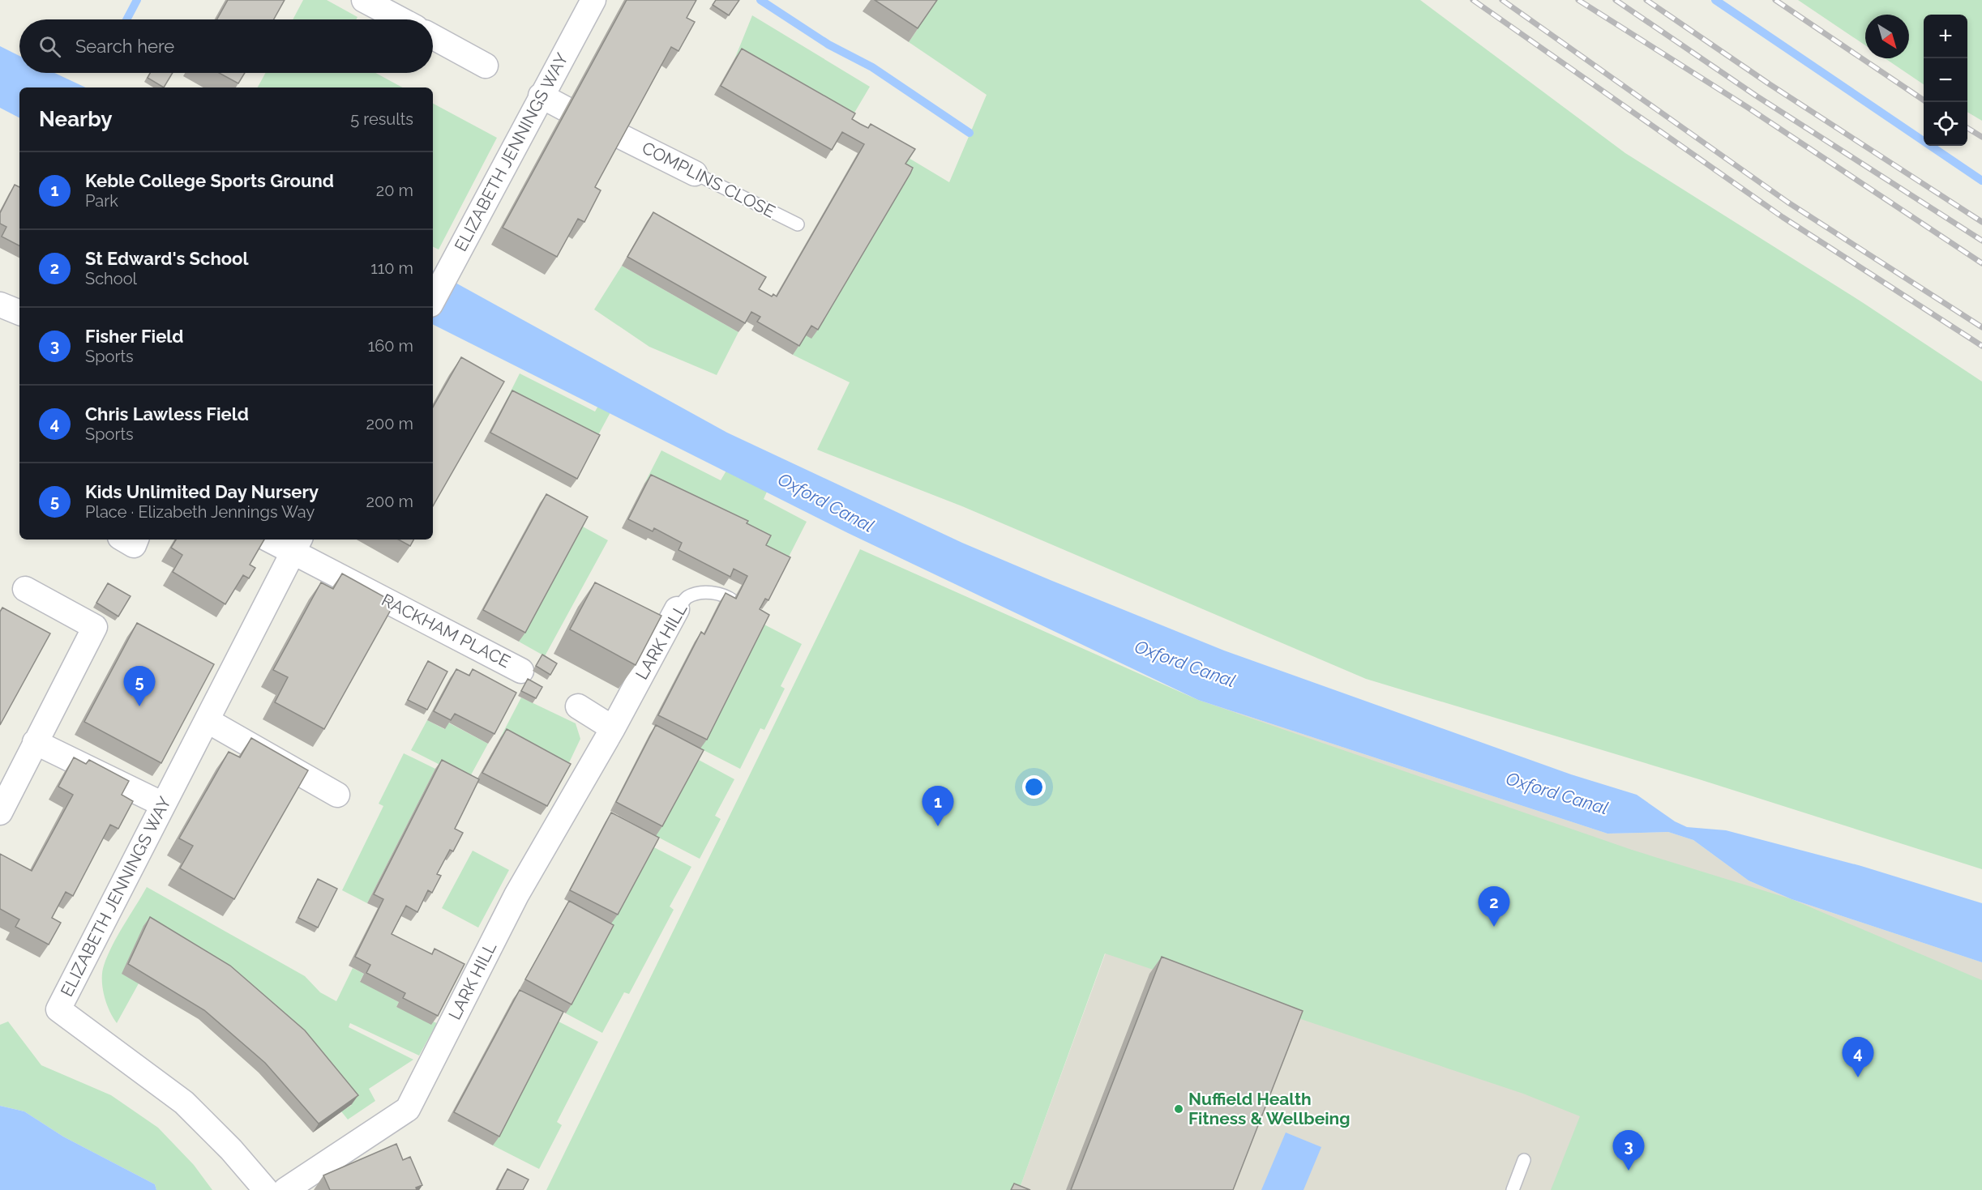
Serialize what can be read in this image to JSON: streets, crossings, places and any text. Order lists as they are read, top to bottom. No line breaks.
{"streets":{"street":["ELIZABETH JENNINGS WAY","COMPLINS CLOSE","RACKHAM PLACE","LARK HILL"]},"crossings":[["ELIZABETH JENNINGS WAY","RACKHAM PLACE"]],"water":["Oxford Canal"],"places":["Nuffield Health Fitness & Wellbeing"],"north":"bottom right","page":{"map_buttons":["+","−"],"search":"Search here","heading":["Nearby","5 results"],"list":[{"mark":"1","name":"Keble College Sports Ground","note":"Park","value":"20 m"},{"mark":"2","name":"St Edward's School","note":"School","value":"110 m"},{"mark":"3","name":"Fisher Field","note":"Sports","value":"160 m"},{"mark":"4","name":"Chris Lawless Field","note":"Sports","value":"200 m"},{"mark":"5","name":"Kids Unlimited Day Nursery","note":"Place · Elizabeth Jennings Way","value":"200 m"}],"pins":["5","1","2","4","3"]}}
